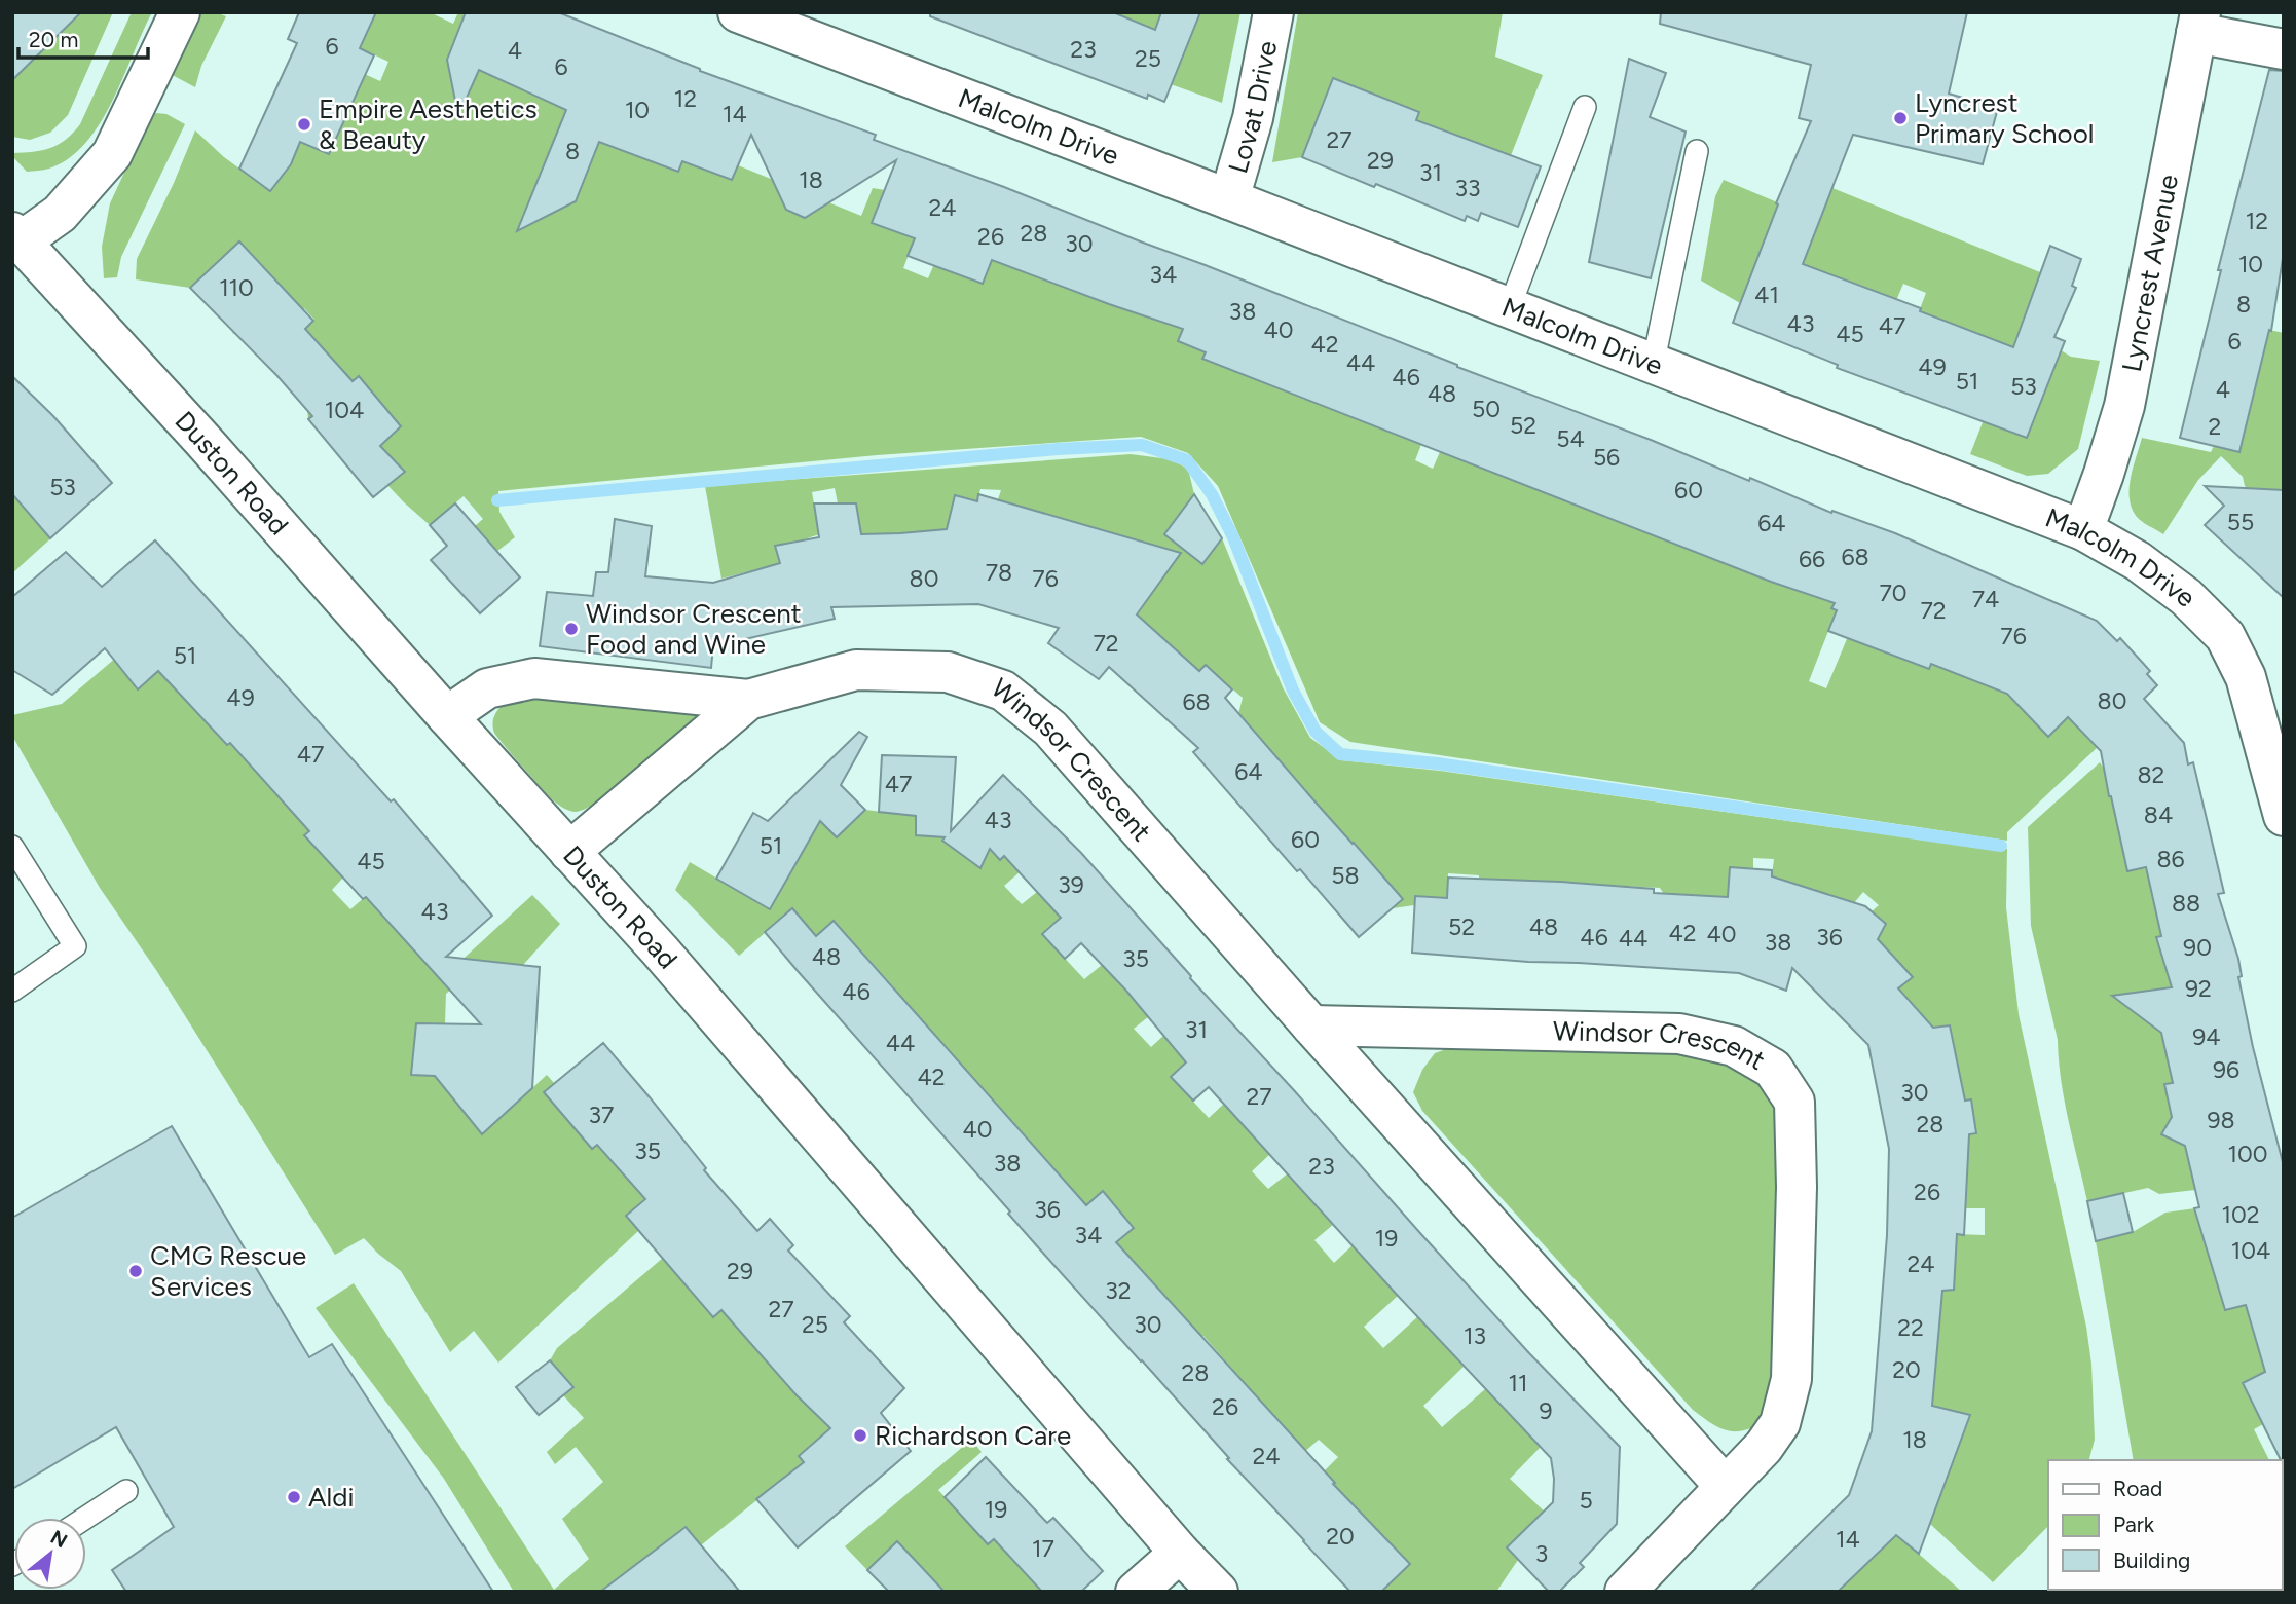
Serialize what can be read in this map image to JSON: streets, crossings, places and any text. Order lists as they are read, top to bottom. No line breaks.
{"streets":{"street":["Lovat Drive","Malcolm Drive","Lyncrest Avenue","Duston Road","Windsor Crescent"]},"crossings":[["Lovat Drive","Malcolm Drive"],["Malcolm Drive","Lyncrest Avenue"],["Duston Road","Windsor Crescent"]],"places":["Lyncrest Primary School","Empire Aesthetics & Beauty","Windsor Crescent Food and Wine","CMG Rescue Services","Richardson Care","Aldi"],"house_numbers":["6","23","4","25","6","12","10","14","27","8","29","31","18","33","24","12","28","26","30","10","34","110","41","8","38","43","47","40","45","6","42","44","49","46","51","53","4","48","50","104","52","2","54","56","53","60","55","64","68","66","78","80","76","70","74","72","76","72","51","49","80","68","47","64","82","47","84","43","60","51","86","45","58","39","88","43","52","48","42","40","46","36","44","38","90","48","35","92","46","31","94","44","96","42","30","27","37","98","28","40","35","100","38","23","26","36","102","34","19","104","24","29","32","27","25","30","22","13","20","28","11","26","9","18","24","5","19","20","14","17","3"],"legend":["Road","Park","Building"],"scale_bar":"20 m","north":"top right"}
